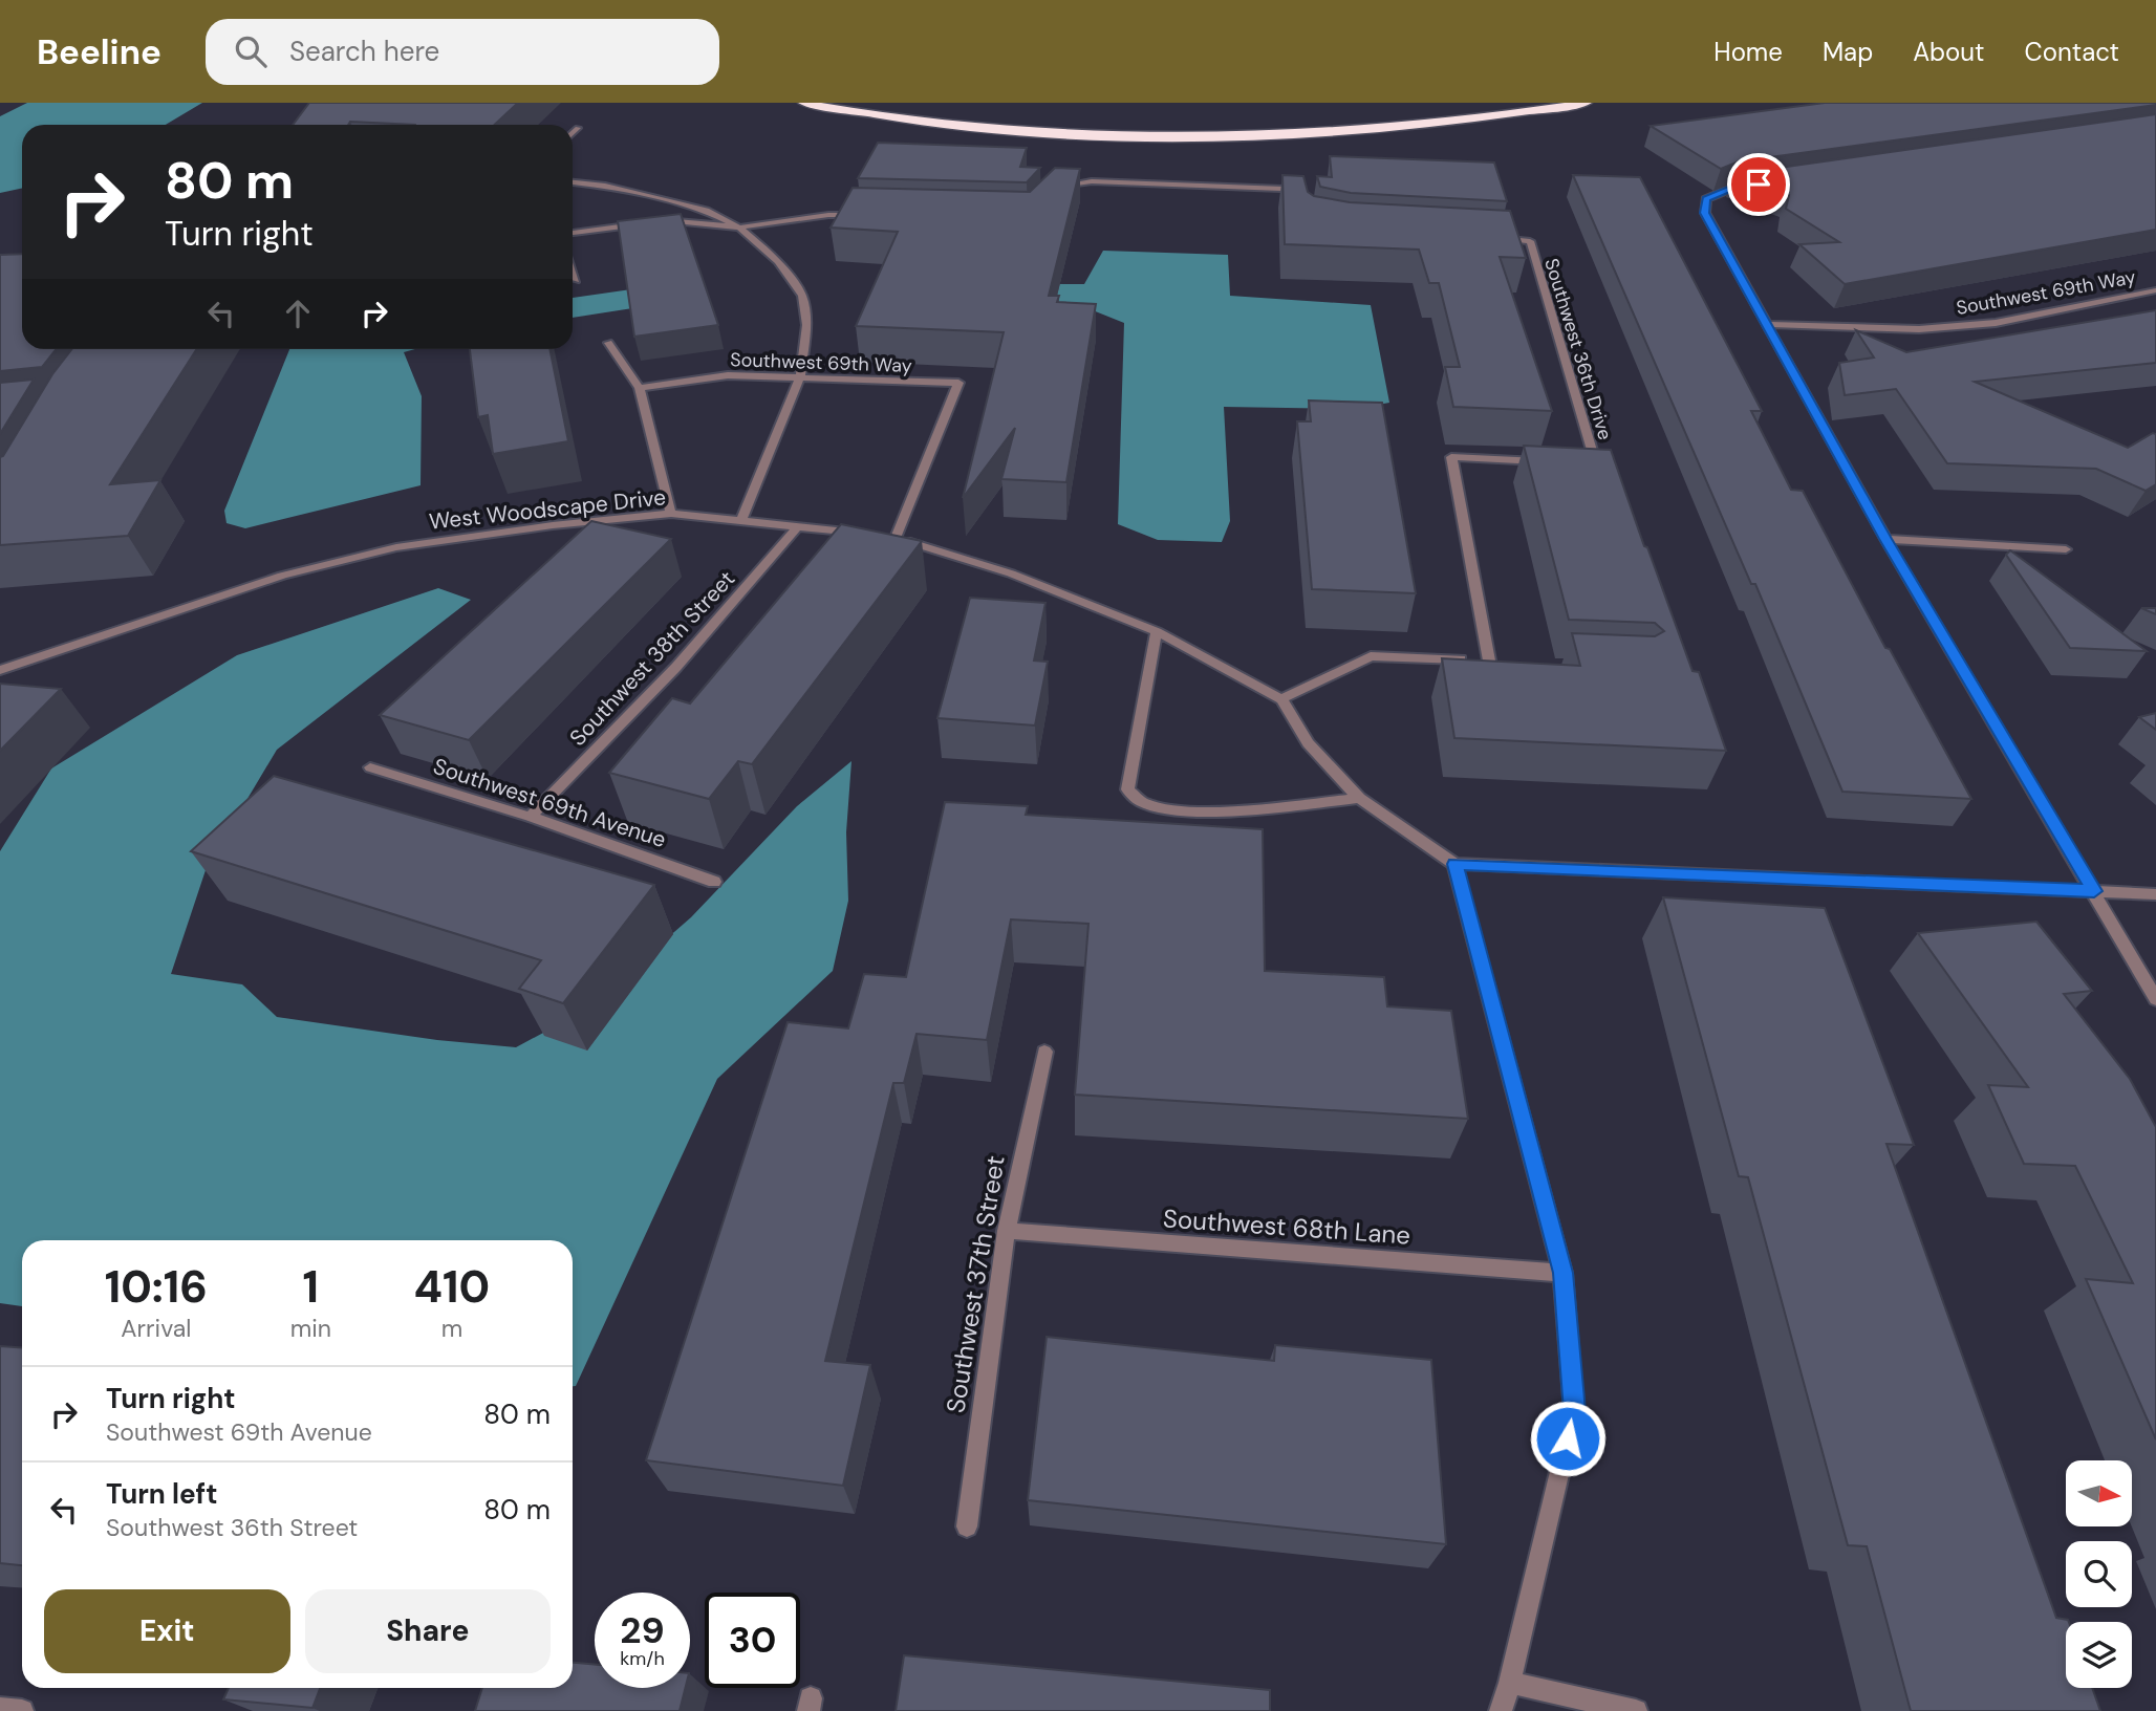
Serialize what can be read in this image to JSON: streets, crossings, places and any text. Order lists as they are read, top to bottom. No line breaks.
{"streets":{"street":["Southwest 69th Way","Southwest 36th Drive","West Woodscape Drive","Southwest 38th Street","Southwest 69th Avenue","Southwest 68th Lane","Southwest 37th Street"]},"crossings":[["West Woodscape Drive","Southwest 38th Street"],["Southwest 38th Street","Southwest 69th Avenue"],["Southwest 68th Lane","Southwest 37th Street"]],"north":"right","page":{"header":"Beeline","search":"Search here","nav":["Home","Map","About","Contact"],"turn":["80 m","Turn right"],"eta":["10:16","Arrival","1","min","410","m"],"list":[{"name":"Turn right","note":"Southwest 69th Avenue","value":"80 m"},{"name":"Turn left","note":"Southwest 36th Street","value":"80 m"}],"buttons":["Exit","Share"],"speed":"29 km/h","limit":"30"}}
